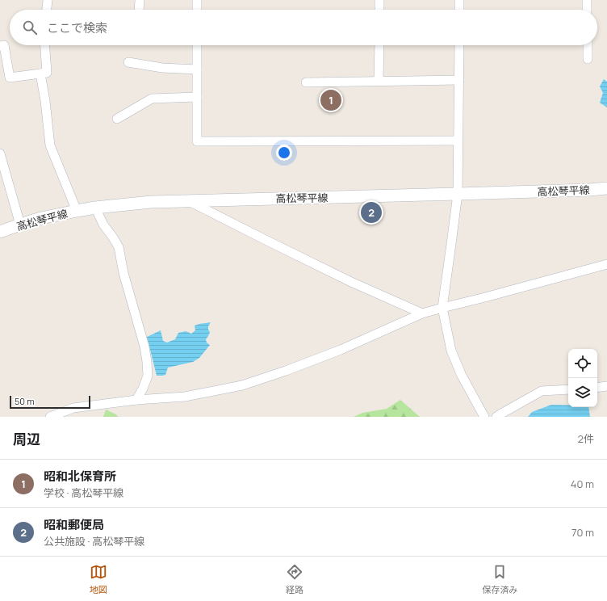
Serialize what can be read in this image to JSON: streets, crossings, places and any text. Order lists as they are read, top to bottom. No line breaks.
{"streets":{"main road":["高松琴平線"]},"scale_bar":"50 m","page":{"search":"ここで検索","pins":["1","2"],"scale":"50 m","heading":["周辺","2件"],"list":[{"mark":"1","name":"昭和北保育所","note":"学校 · 高松琴平線","value":"40 m"},{"mark":"2","name":"昭和郵便局","note":"公共施設 · 高松琴平線","value":"70 m"}],"nav":["地図","経路","保存済み"]}}
